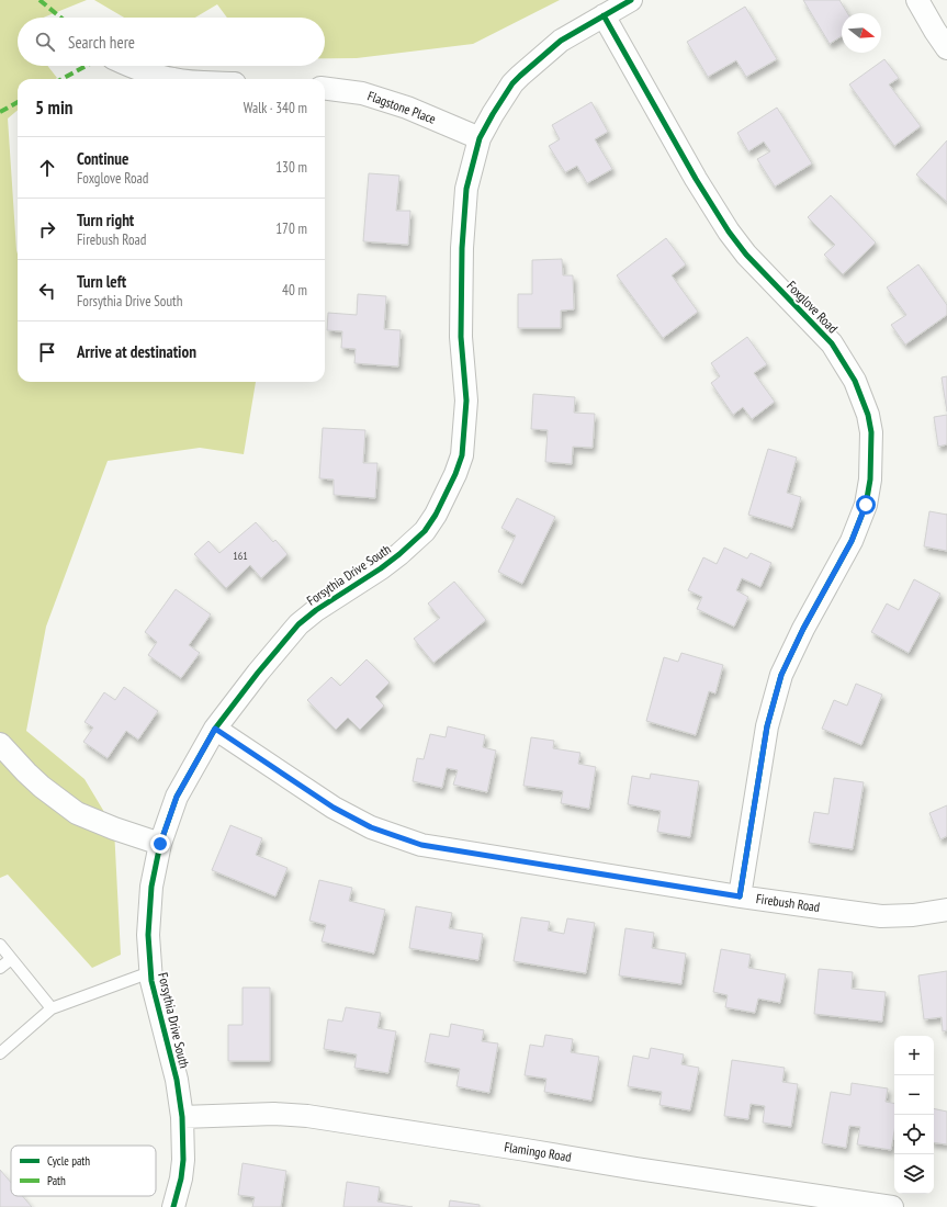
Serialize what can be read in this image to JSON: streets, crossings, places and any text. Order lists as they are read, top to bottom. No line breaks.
{"streets":{"street":["Flagstone Place","Foxglove Road","Forsythia Drive South","Firebush Road","Flamingo Road"]},"crossings":[["Flagstone Place","Forsythia Drive South"],["Foxglove Road","Forsythia Drive South"],["Foxglove Road","Firebush Road"],["Forsythia Drive South","Firebush Road"],["Forsythia Drive South","Flamingo Road"]],"house_numbers":["161"],"legend":["Cycle path","Path"],"north":"right","page":{"search":"Search here","heading":["5 min","Walk · 340 m"],"list":[["Continue","Foxglove Road","130 m"],["Turn right","Firebush Road","170 m"],["Turn left","Forsythia Drive South","40 m"],"Arrive at destination"],"map_buttons":["+","−"]}}
